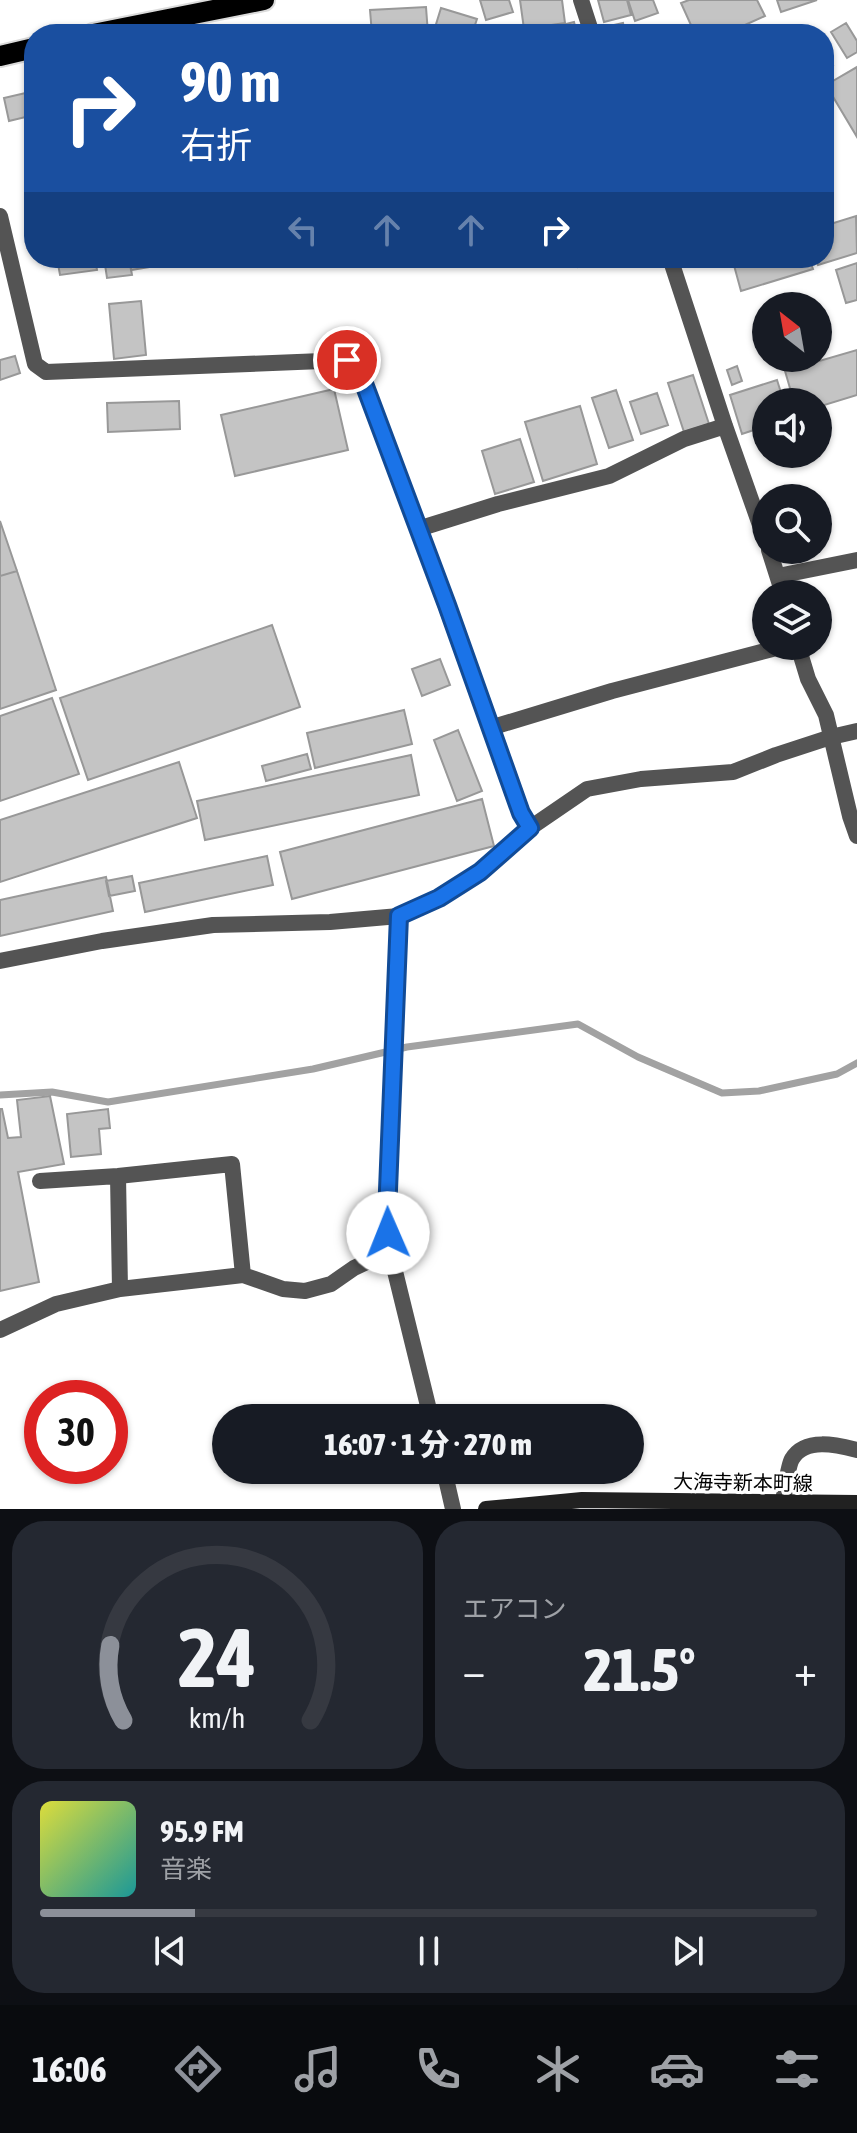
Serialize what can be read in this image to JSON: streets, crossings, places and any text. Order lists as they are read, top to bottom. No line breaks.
{"streets":{"main road":["大海寺新本町線"]},"north":"top left","page":{"turn":["90 m","右折"],"limit":"30","trip":"16:07 · 1 分 · 270 m","tile":"エアコン","heat":["−","21.5°","+"],"song":["95.9 FM","音楽"],"tabs":"16:06","gauge":["24","km/h"]}}
